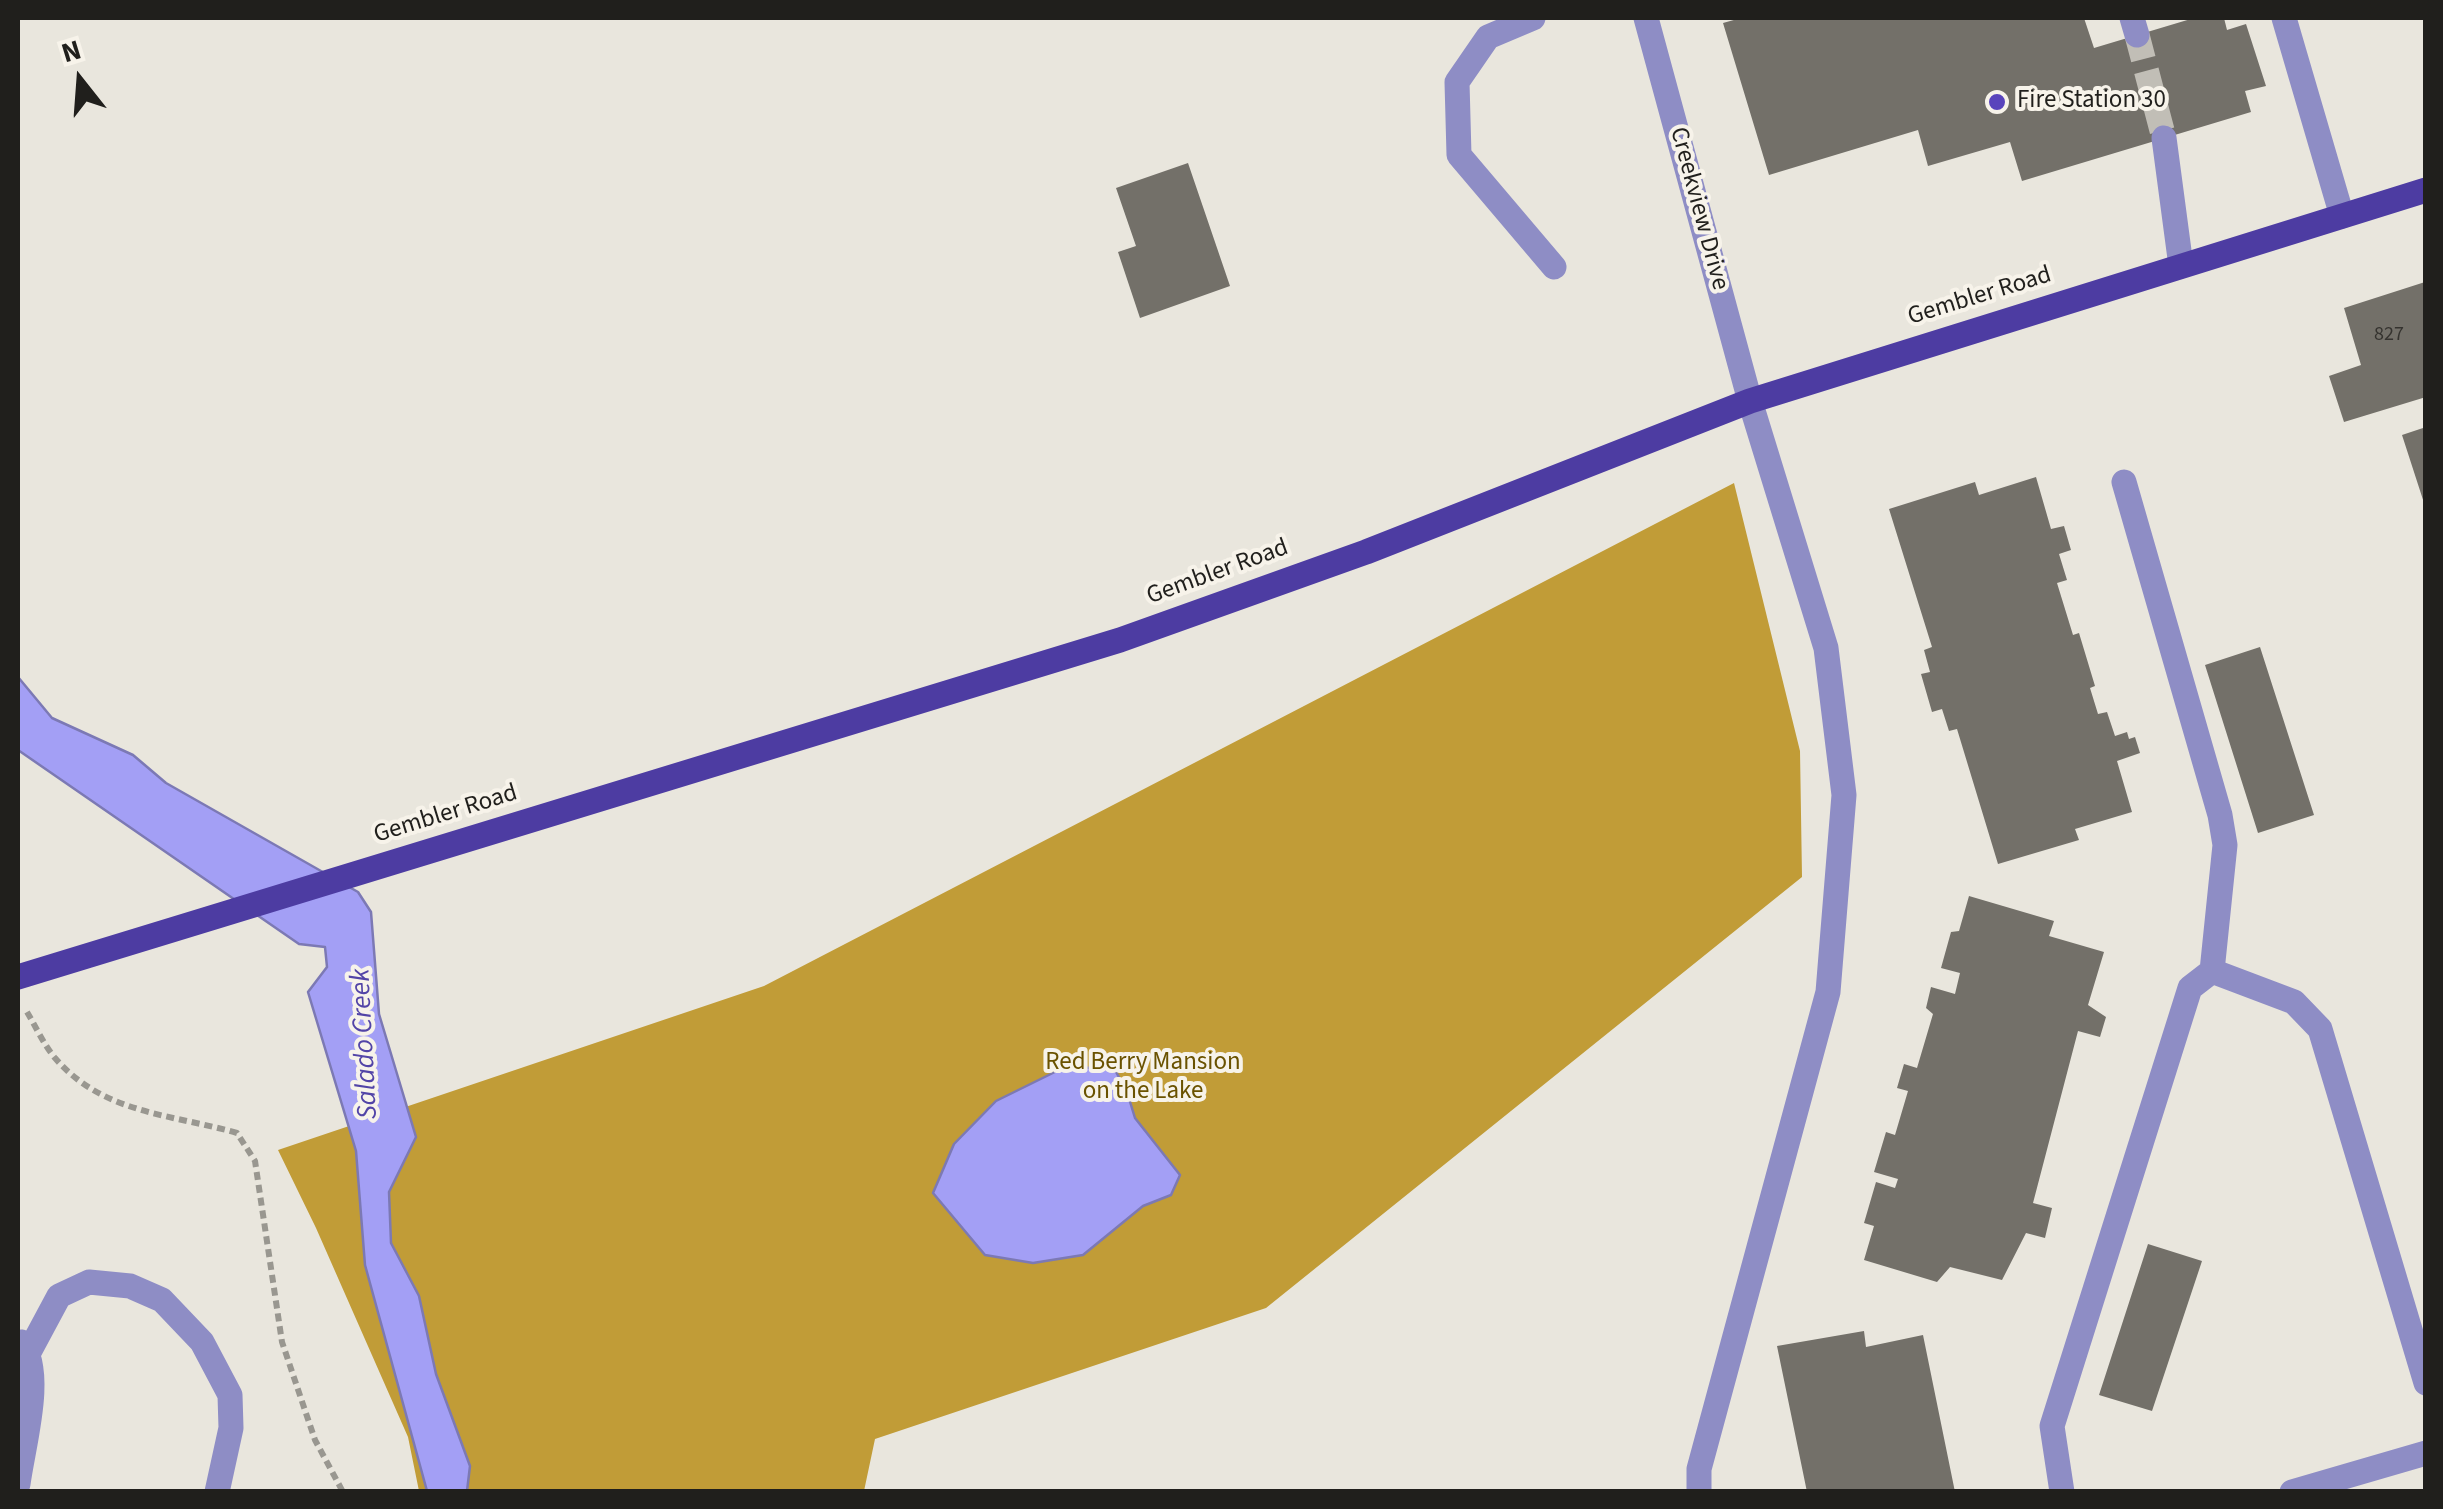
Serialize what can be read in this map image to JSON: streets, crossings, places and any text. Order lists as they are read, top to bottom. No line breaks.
{"streets":{"main road":["Gembler Road"],"street":["Creekview Drive"]},"crossings":[["Creekview Drive","Gembler Road"]],"water":["Salado Creek"],"parks":["Red Berry Mansion on the Lake"],"places":["Fire Station 30"],"house_numbers":["827"],"north":"top"}
